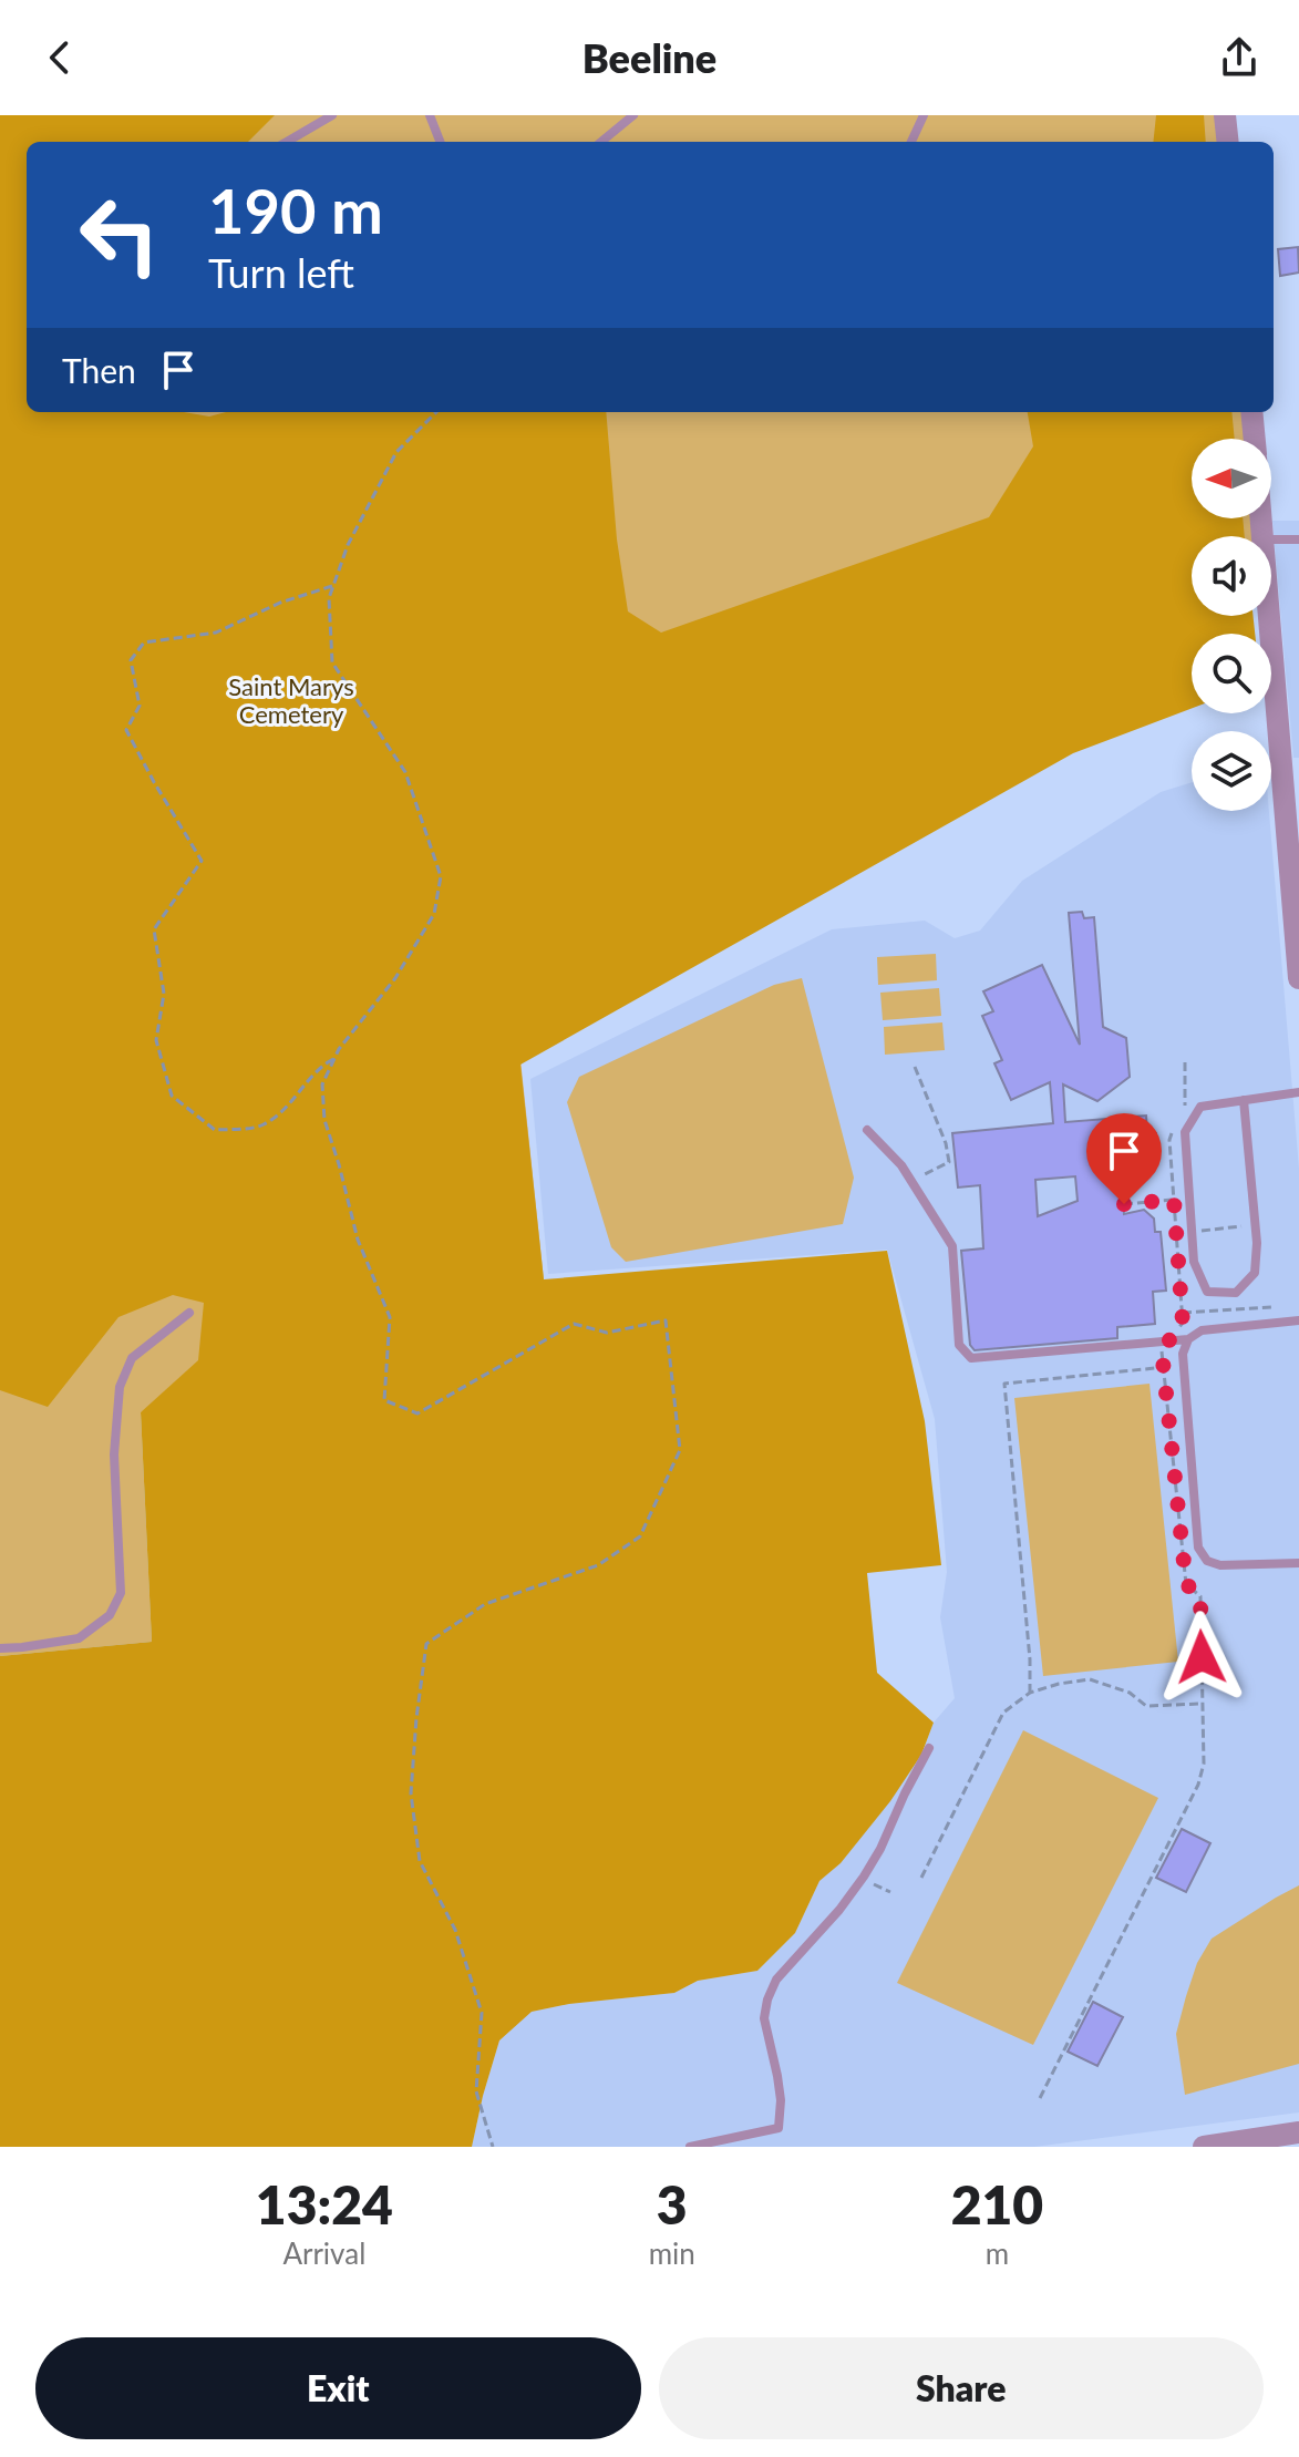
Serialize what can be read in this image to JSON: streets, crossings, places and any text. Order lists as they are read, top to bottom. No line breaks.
{"parks":["Saint Marys Cemetery"],"north":"left","page":{"header":"Beeline","turn":["190 m","Turn left"],"then":"Then","eta":["13:24","Arrival","3","min","210","m"],"buttons":["Exit","Share"]}}
